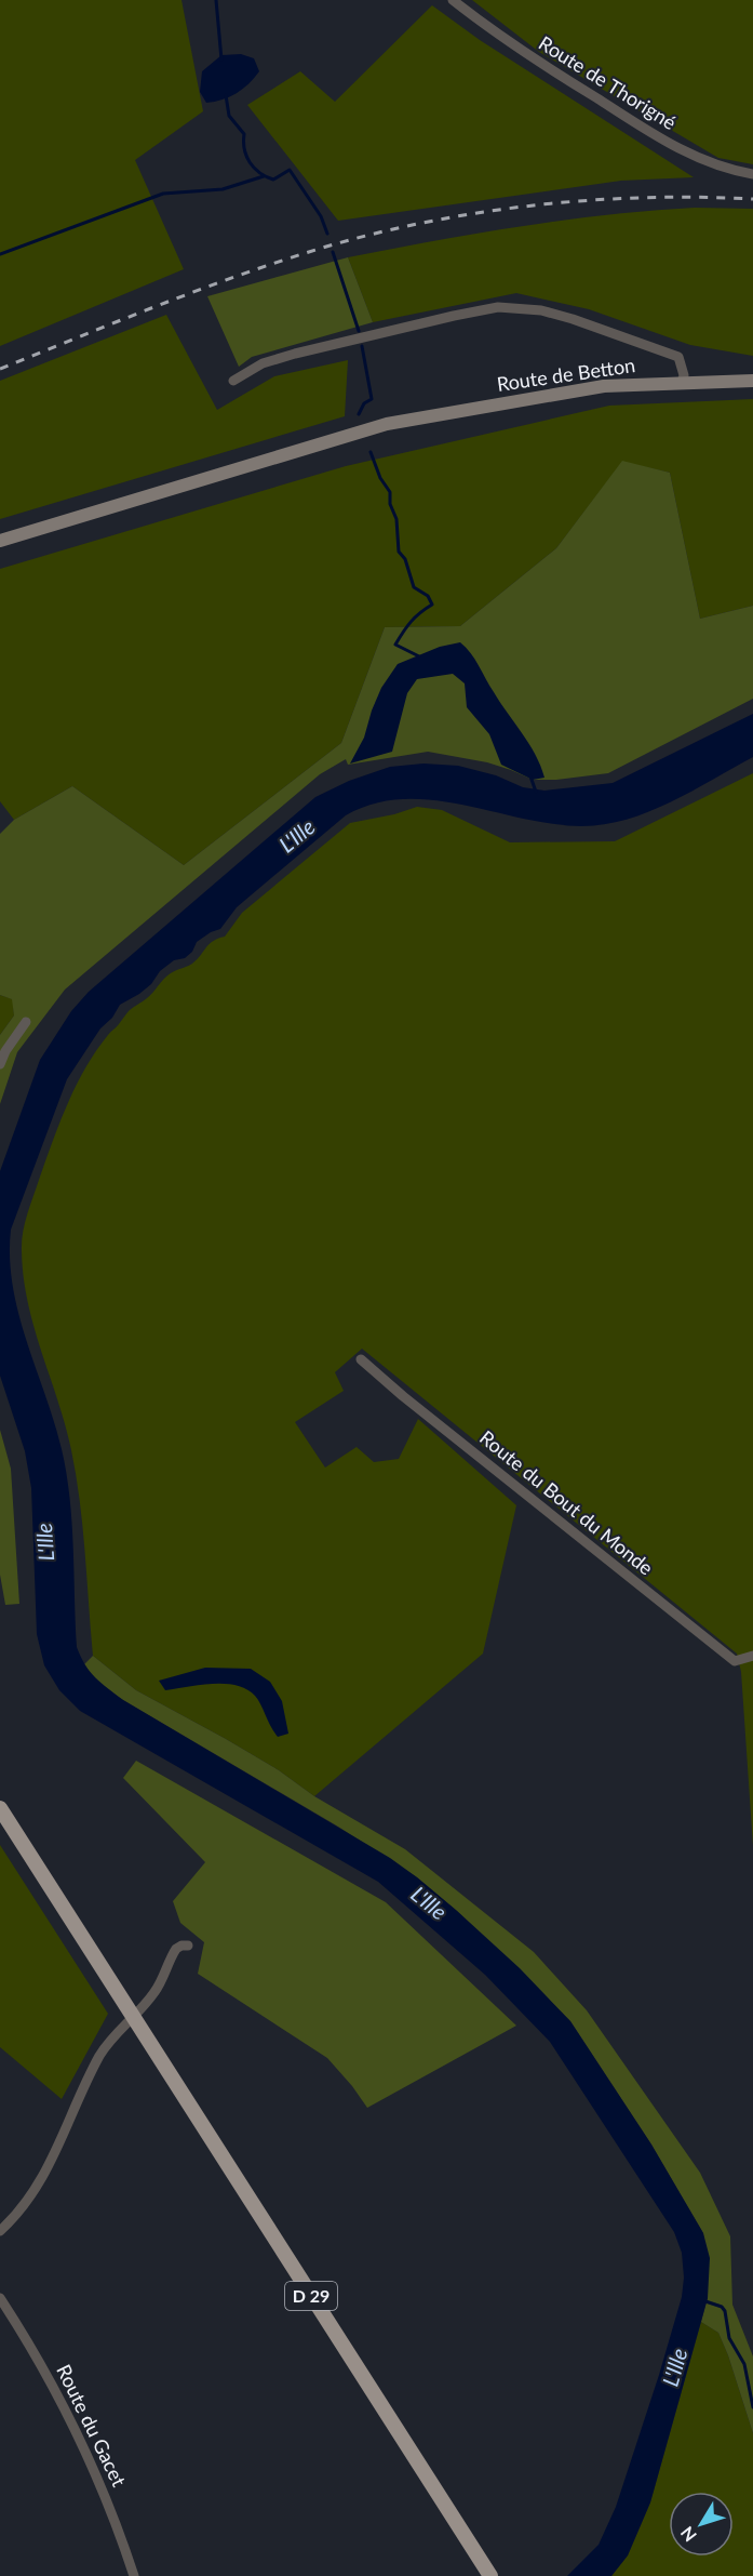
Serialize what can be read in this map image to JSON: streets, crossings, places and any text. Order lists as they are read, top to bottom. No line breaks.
{"streets":{"main road":["Route de Betton","D 29"],"street":["Route de Thorigné","Route du Bout du Monde","Route du Gacet"]},"water":["L'Ille"],"north":"bottom left"}
